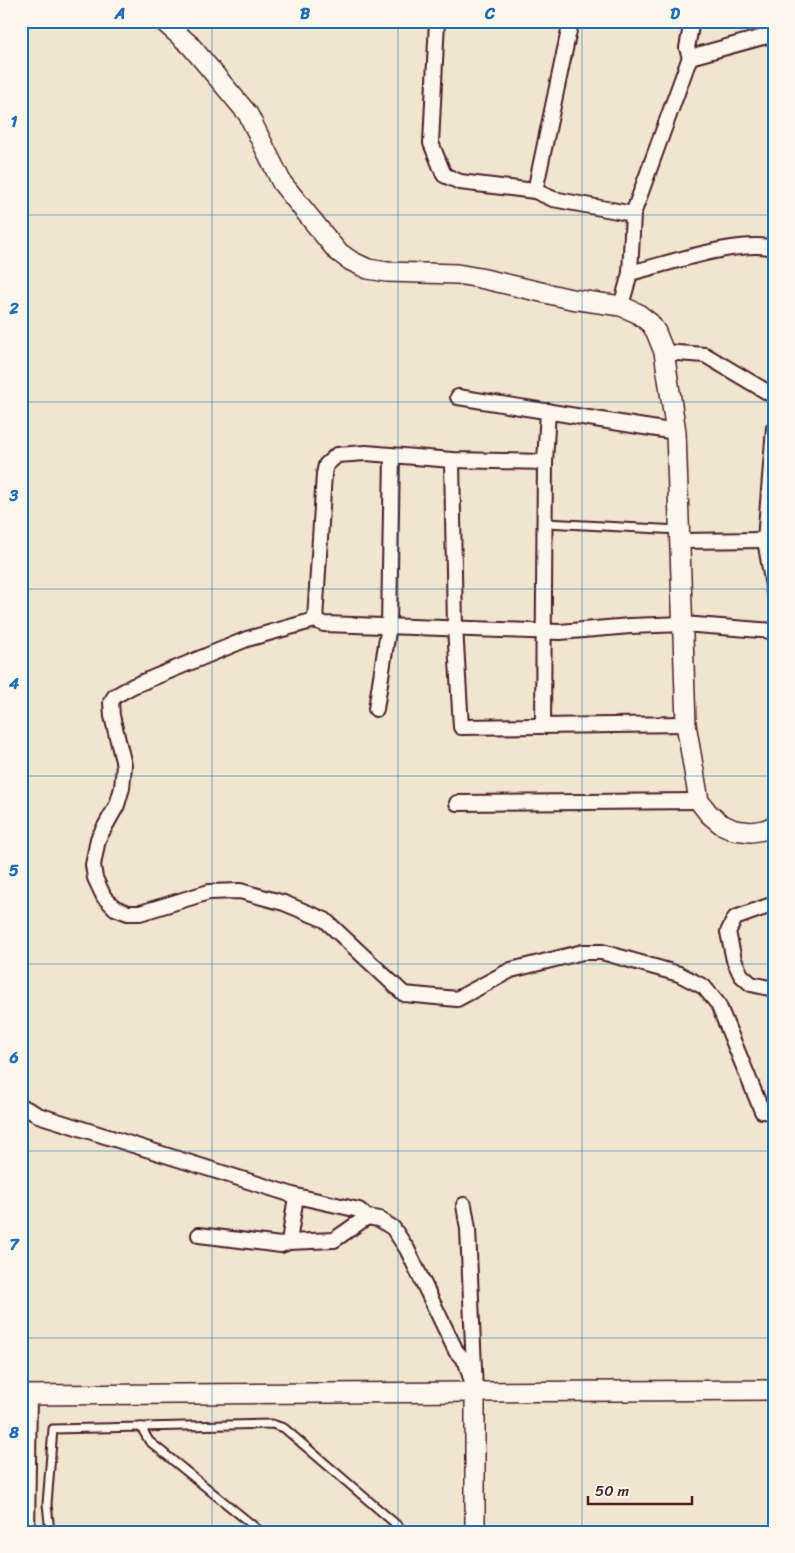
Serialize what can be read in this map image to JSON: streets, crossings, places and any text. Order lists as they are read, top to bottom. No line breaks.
{"scale_bar":"50 m","grid":{"columns":["A","B","C","D"],"rows":["1","2","3","4","5","6","7","8"]}}
